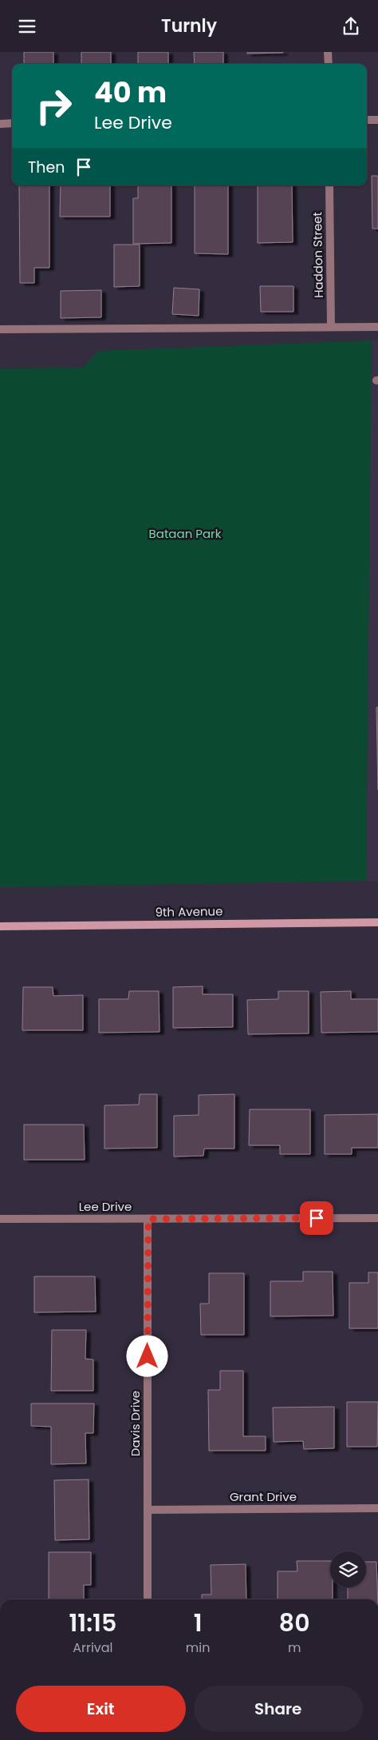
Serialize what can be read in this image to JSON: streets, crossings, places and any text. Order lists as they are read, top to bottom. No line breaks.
{"streets":{"street":["Haddon Street","9th Avenue","Lee Drive","Davis Drive","Grant Drive"]},"crossings":[["Lee Drive","Davis Drive"],["Davis Drive","Grant Drive"]],"parks":["Bataan Park"],"page":{"header":"Turnly","turn":["40 m","Lee Drive"],"then":"Then","eta":["11:15","Arrival","1","min","80","m"],"buttons":["Exit","Share"]}}
